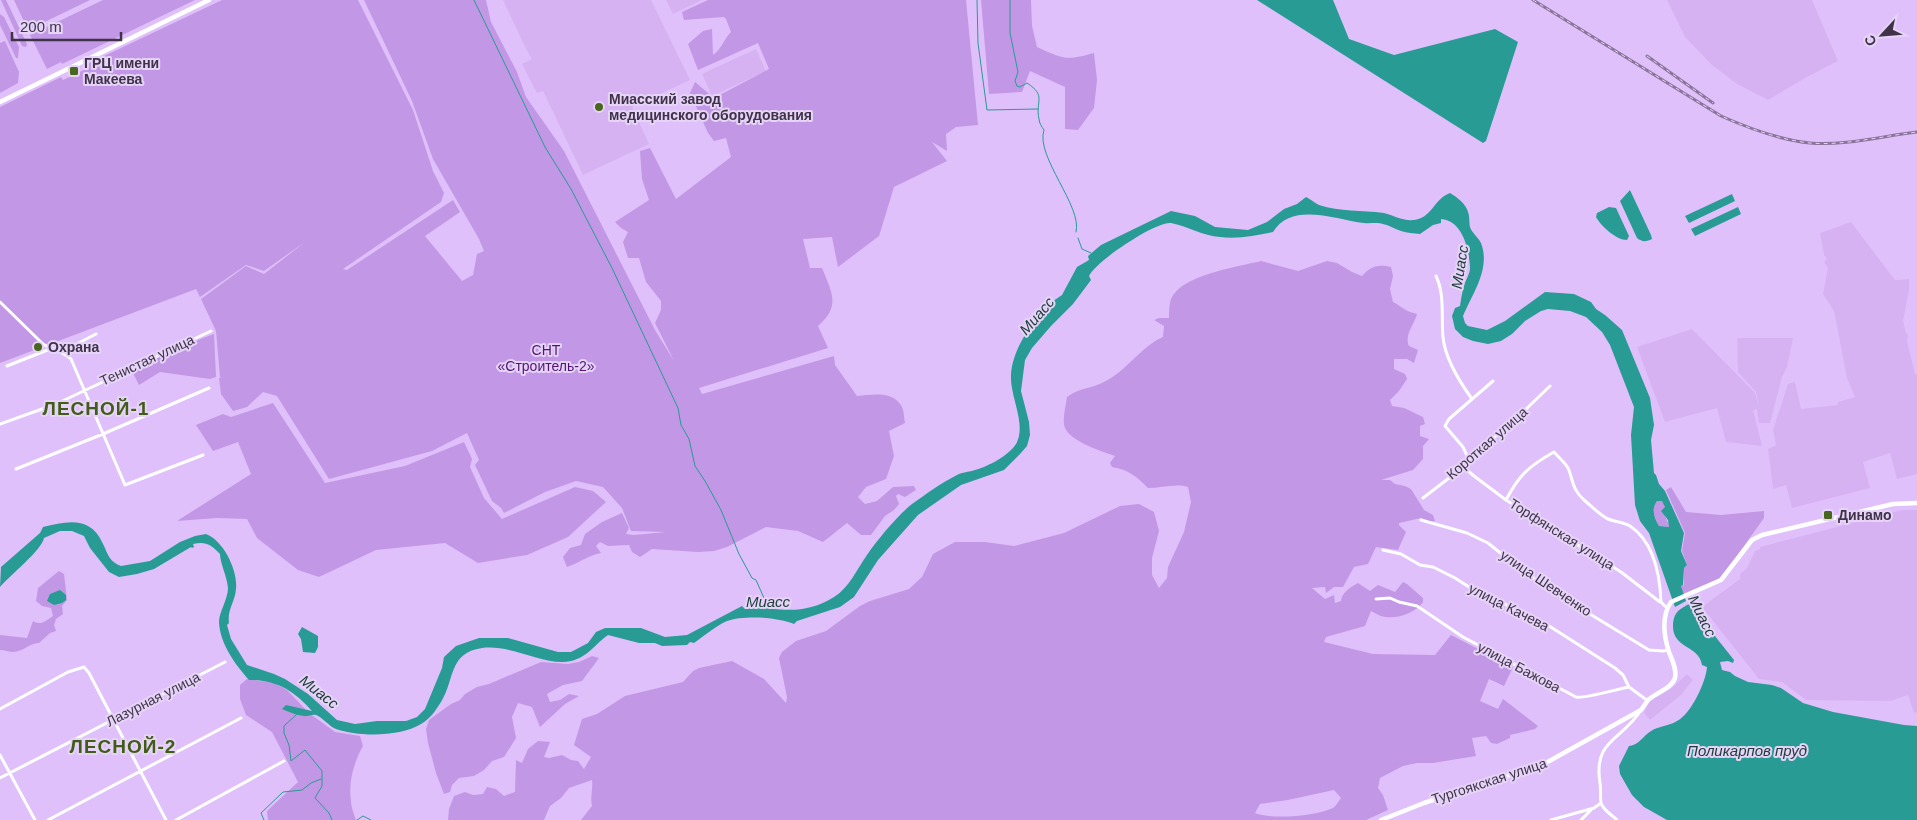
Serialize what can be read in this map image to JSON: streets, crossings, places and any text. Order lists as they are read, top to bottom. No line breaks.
{"streets":{"main road":["Тургоякская улица"],"street":["Тенистая улица","Короткая улица","Торфянская улица","улица Шевченко","улица Качева","улица Бажова","Лазурная улица"]},"crossings":[["Короткая улица","Торфянская улица"],["Торфянская улица","Тургоякская улица"],["улица Шевченко","Тургоякская улица"],["улица Качева","улица Бажова"],["улица Качева","Тургоякская улица"]],"districts":["ЛЕСНОЙ-1","ЛЕСНОЙ-2"],"water":["Миасс","Поликарпов пруд"],"parks":["СНТ «Строитель-2»"],"places":{"transit":["ГРЦ имени Макеева","Динамо"],"other":["Миасский завод медицинского оборудования","Охрана"]},"scale_bar":"200 m","north":"bottom left"}
